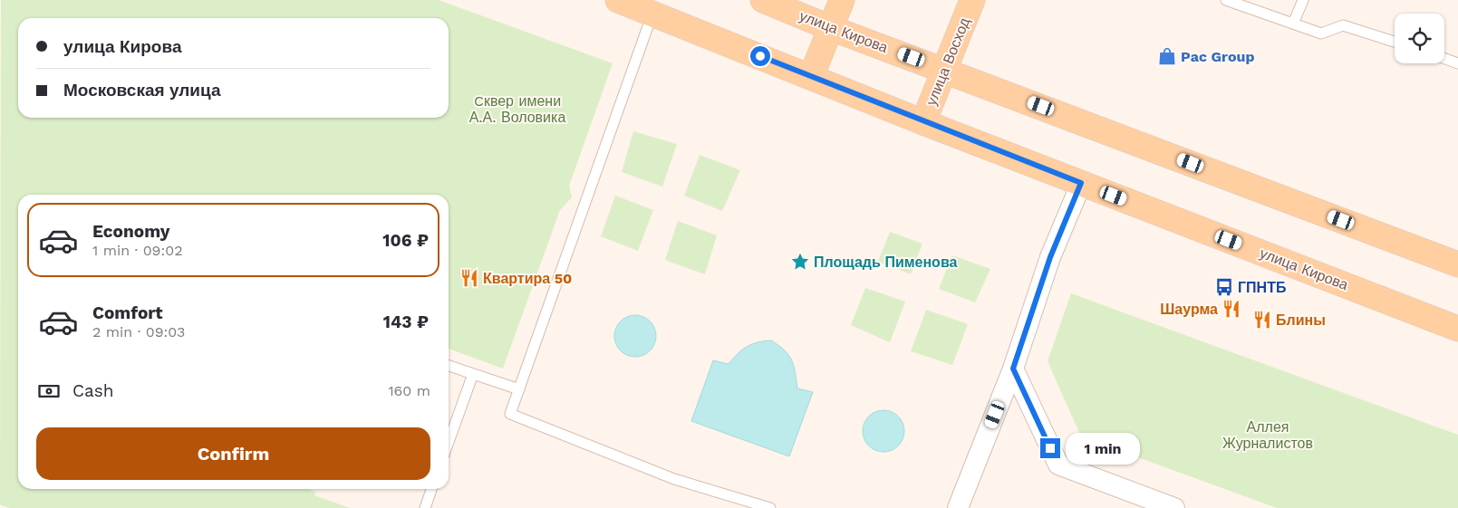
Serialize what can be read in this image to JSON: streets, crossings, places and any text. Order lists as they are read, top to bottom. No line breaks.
{"streets":{"main road":["улица Кирова","улица Восход"]},"crossings":[["улица Кирова","улица Восход"]],"parks":["Cквер имени А.А. Воловика","Аллея Журналистов"],"places":{"shop":["Pac Group"],"place":["Площадь Пименова"],"restaurant":["Квартира 50","Шаурма","Блины"],"bus stop":["ГПНТБ"]},"page":{"banner":["улица Кирова","Московская улица"],"list":[{"name":"Economy","note":"1 min · 09:02","value":"106 ₽"},{"name":"Comfort","note":"2 min · 09:03","value":"143 ₽"}],"pay":["Cash","160 m"],"buttons":"Confirm","bubble":"1 min"}}
